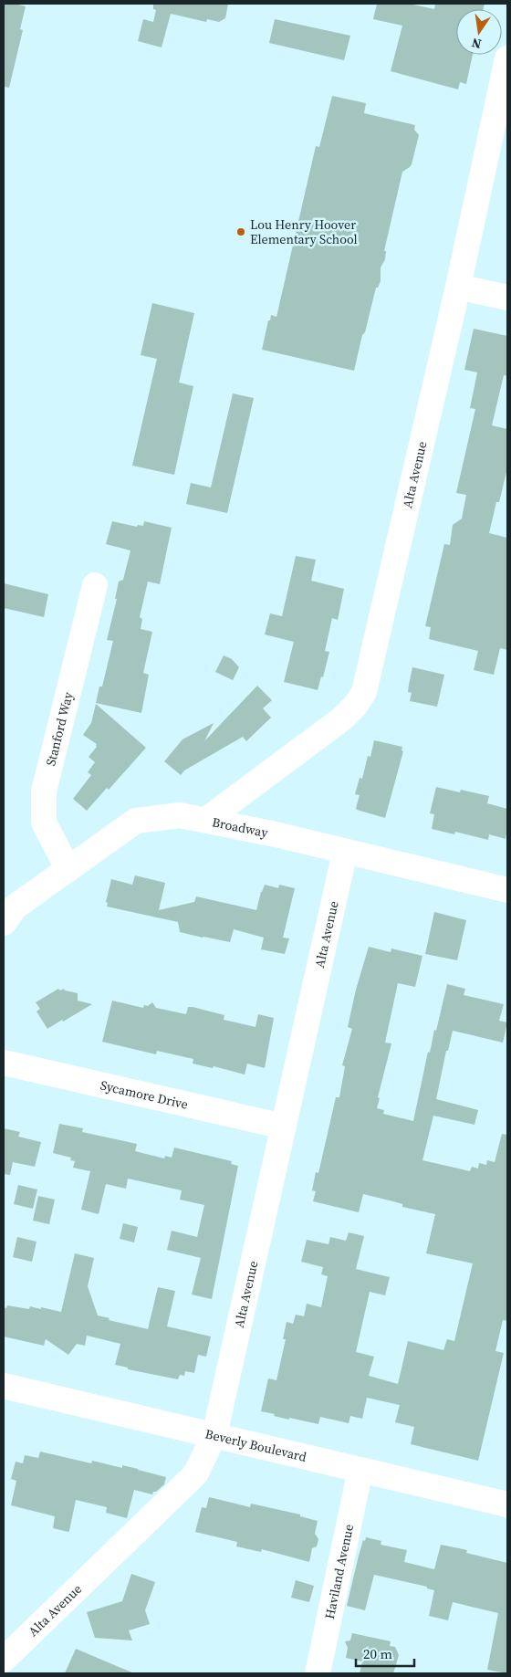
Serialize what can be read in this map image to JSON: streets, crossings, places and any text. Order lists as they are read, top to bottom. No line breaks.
{"streets":{"street":["Alta Avenue","Stanford Way","Broadway","Sycamore Drive","Beverly Boulevard","Haviland Avenue"]},"crossings":[["Alta Avenue","Broadway"],["Alta Avenue","Sycamore Drive"],["Alta Avenue","Beverly Boulevard"],["Stanford Way","Broadway"],["Beverly Boulevard","Haviland Avenue"]],"places":["Lou Henry Hoover Elementary School"],"scale_bar":"20 m","north":"bottom"}
